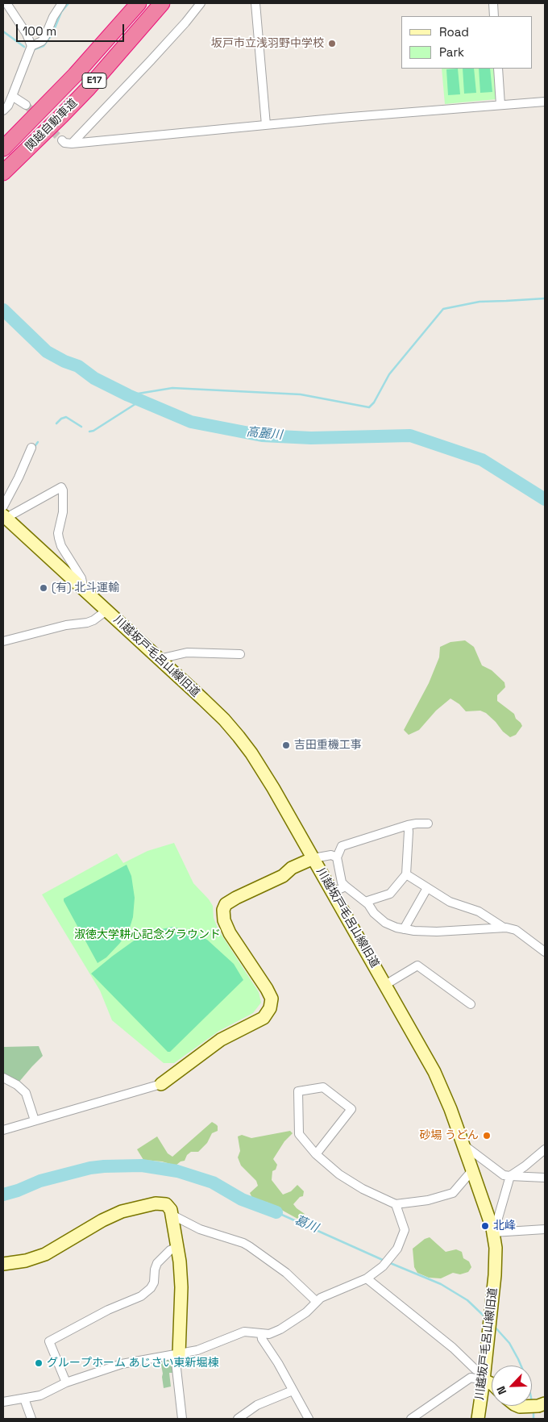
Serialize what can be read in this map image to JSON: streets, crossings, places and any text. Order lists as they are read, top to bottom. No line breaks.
{"streets":{"highway":["E17","関越自動車道"],"street":["川越坂戸毛呂山線旧道"]},"water":["高麗川","葛川"],"parks":["淑徳大学耕心記念グラウンド"],"places":["坂戸市立浅羽野中学校","(有) 北斗運輸","吉田重機工事","砂場 うどん","北峰","グループホーム あじさい東新堀棟"],"legend":["Road","Park"],"scale_bar":"100 m","north":"bottom left"}
